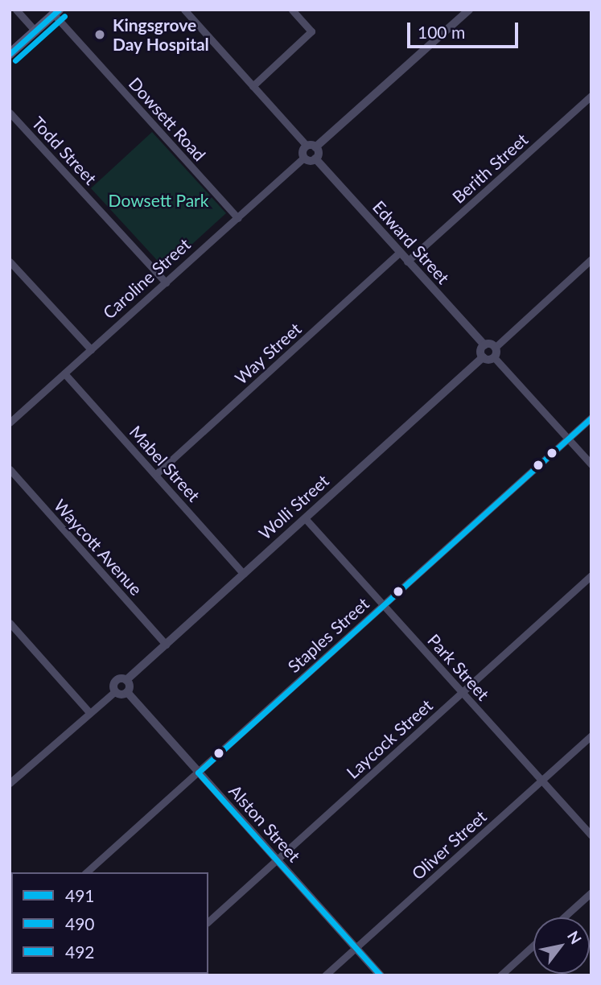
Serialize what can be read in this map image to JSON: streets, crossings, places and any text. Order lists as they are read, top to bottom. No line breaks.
{"streets":{"street":["Dowsett Road","Todd Street","Berith Street","Edward Street","Caroline Street","Way Street","Mabel Street","Wolli Street","Waycott Avenue","Staples Street","Park Street","Laycock Street","Alston Street","Oliver Street"]},"crossings":[["Dowsett Road","Caroline Street"],["Todd Street","Caroline Street"],["Berith Street","Edward Street"],["Edward Street","Way Street"],["Caroline Street","Mabel Street"],["Way Street","Mabel Street"],["Mabel Street","Wolli Street"],["Wolli Street","Waycott Avenue"],["Wolli Street","Park Street"],["Staples Street","Park Street"],["Staples Street","Alston Street"],["Park Street","Laycock Street"],["Park Street","Oliver Street"],["Laycock Street","Alston Street"],["Alston Street","Oliver Street"]],"parks":["Dowsett Park"],"places":["Kingsgrove Day Hospital"],"lines":["transit line 490","transit line 492","transit line 491"],"legend":["491","490","492"],"scale_bar":"100 m","north":"top right"}
